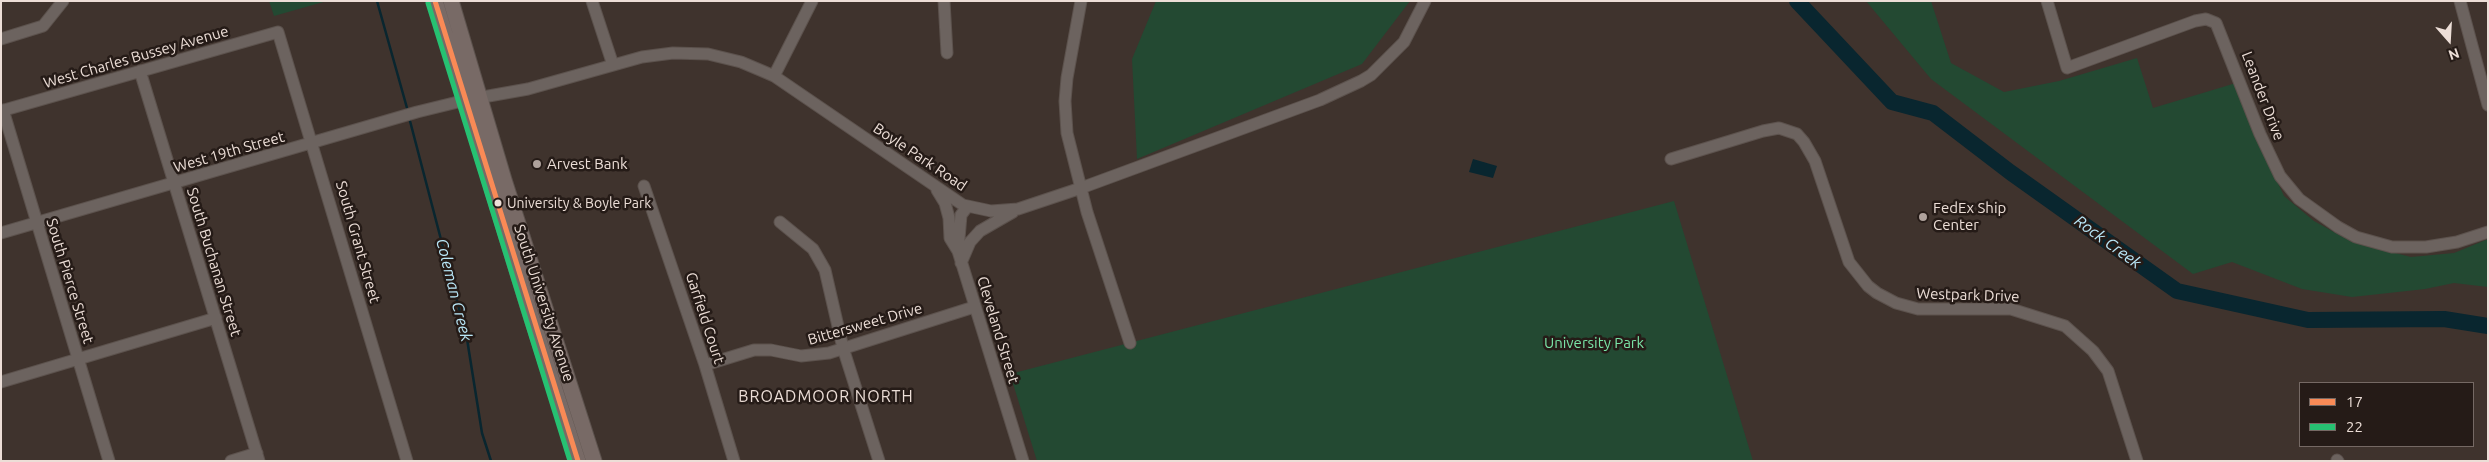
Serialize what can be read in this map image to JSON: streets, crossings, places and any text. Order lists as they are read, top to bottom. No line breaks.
{"streets":{"main road":["South University Avenue"],"street":["West Charles Bussey Avenue","Leander Drive","West 19th Street","Boyle Park Road","South Grant Street","South Buchanan Street","South Pierce Street","Westpark Drive","Garfield Court","Bittersweet Drive","Cleveland Street"]},"crossings":[["West Charles Bussey Avenue","South Grant Street"],["West Charles Bussey Avenue","South Buchanan Street"],["West Charles Bussey Avenue","South Pierce Street"],["West 19th Street","Boyle Park Road"],["West 19th Street","South Grant Street"],["West 19th Street","South Buchanan Street"],["West 19th Street","South Pierce Street"],["West 19th Street","South University Avenue"],["Boyle Park Road","South University Avenue"],["Boyle Park Road","Cleveland Street"],["Garfield Court","Bittersweet Drive"],["Bittersweet Drive","Cleveland Street"]],"districts":["BROADMOOR NORTH"],"water":["Rock Creek","Coleman Creek"],"parks":["University Park"],"places":["Arvest Bank","University & Boyle Park","FedEx Ship Center"],"lines":["transit line 17","transit line 22"],"legend":["17","22"],"north":"bottom"}
